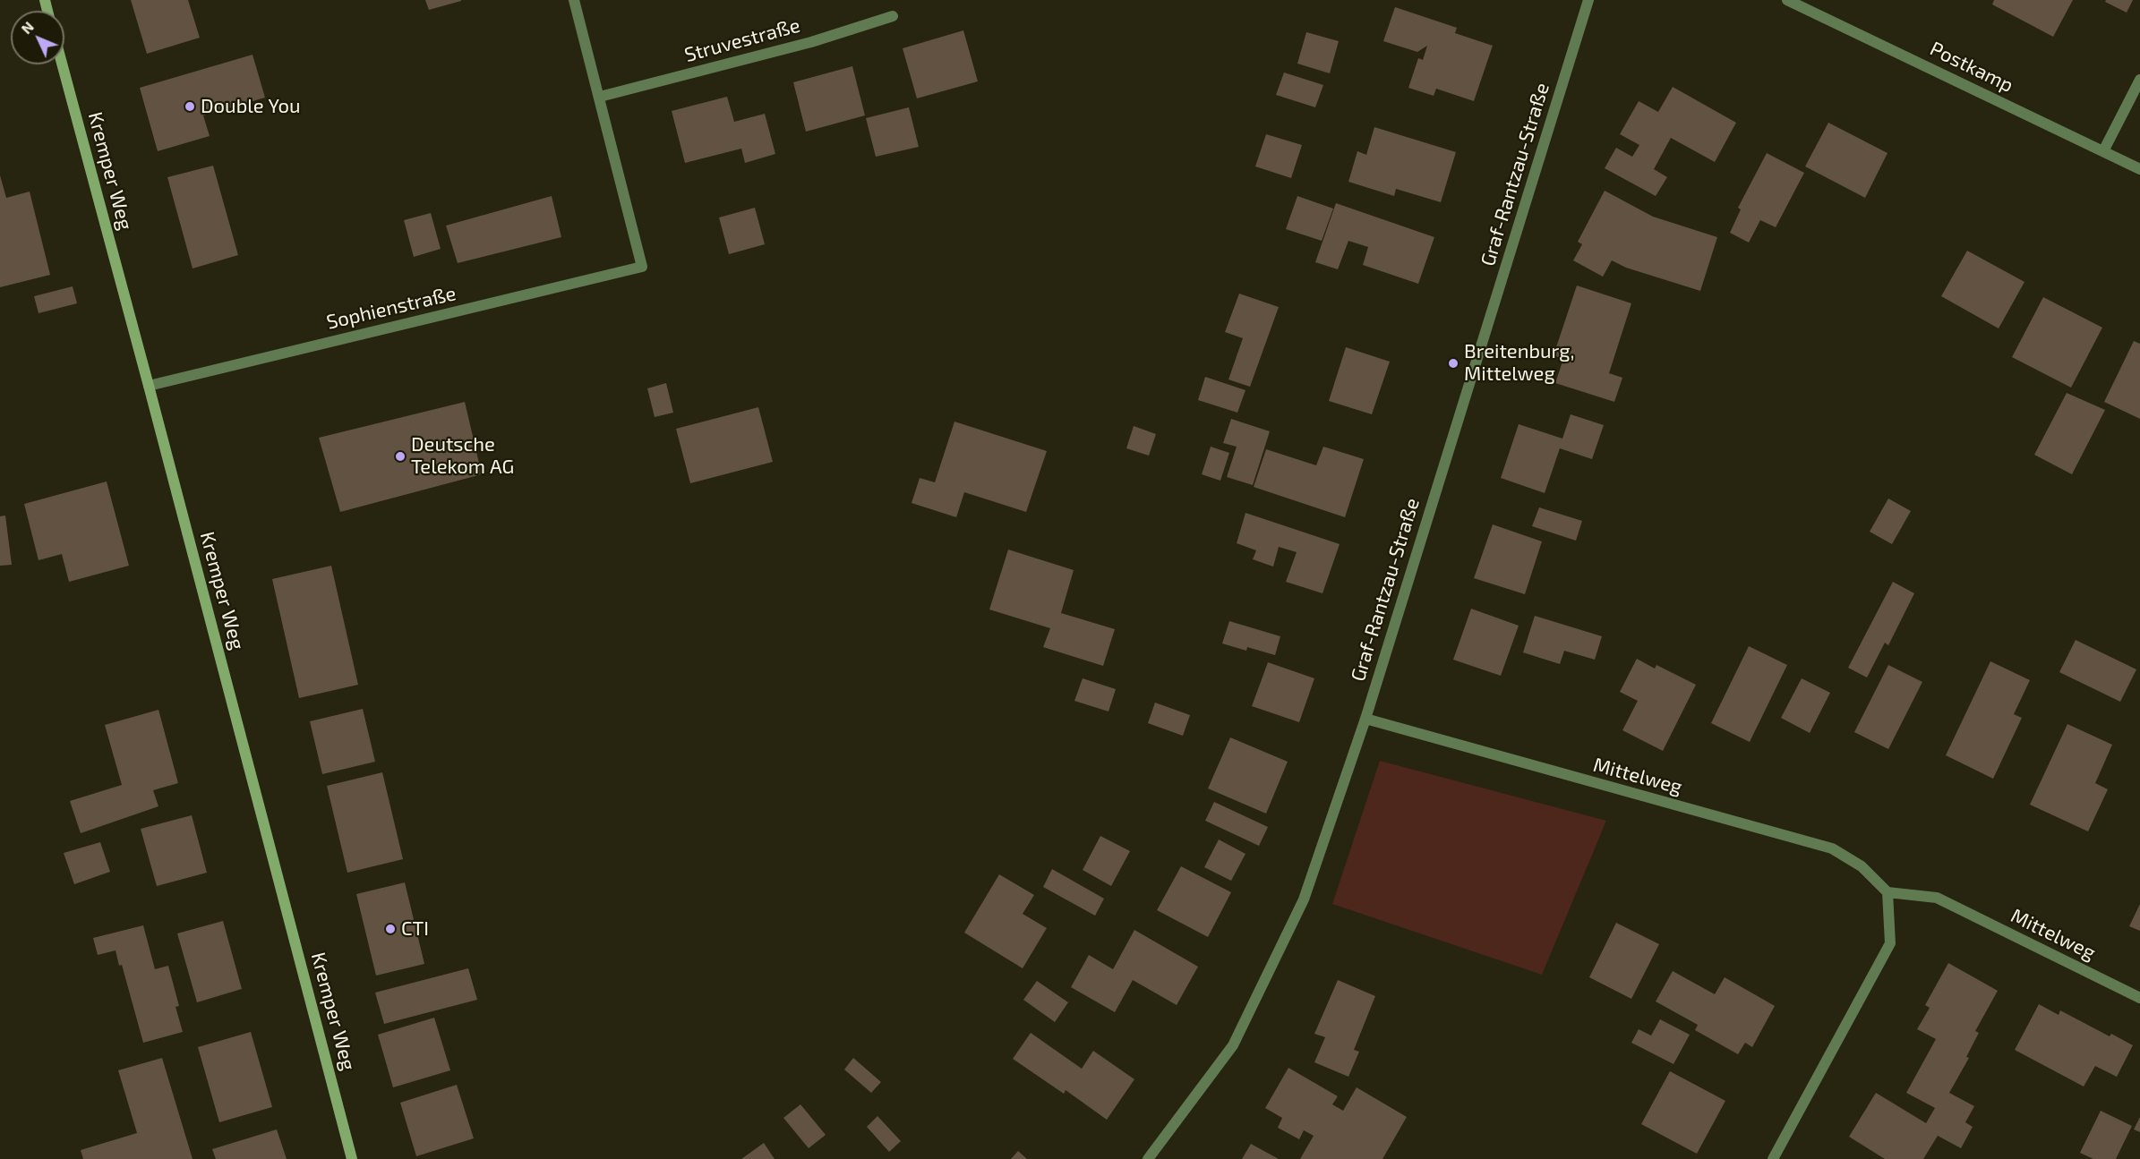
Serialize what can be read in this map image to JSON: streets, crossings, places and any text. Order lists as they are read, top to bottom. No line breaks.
{"streets":{"street":["Struvestraße","Postkamp","Kremper Weg","Graf-Rantzau-Straße","Sophienstraße","Mittelweg"]},"crossings":[["Struvestraße","Sophienstraße"],["Kremper Weg","Sophienstraße"],["Graf-Rantzau-Straße","Mittelweg"]],"places":["Double You","Breitenburg, Mittelweg","Deutsche Telekom AG","CTI"],"north":"top left"}
